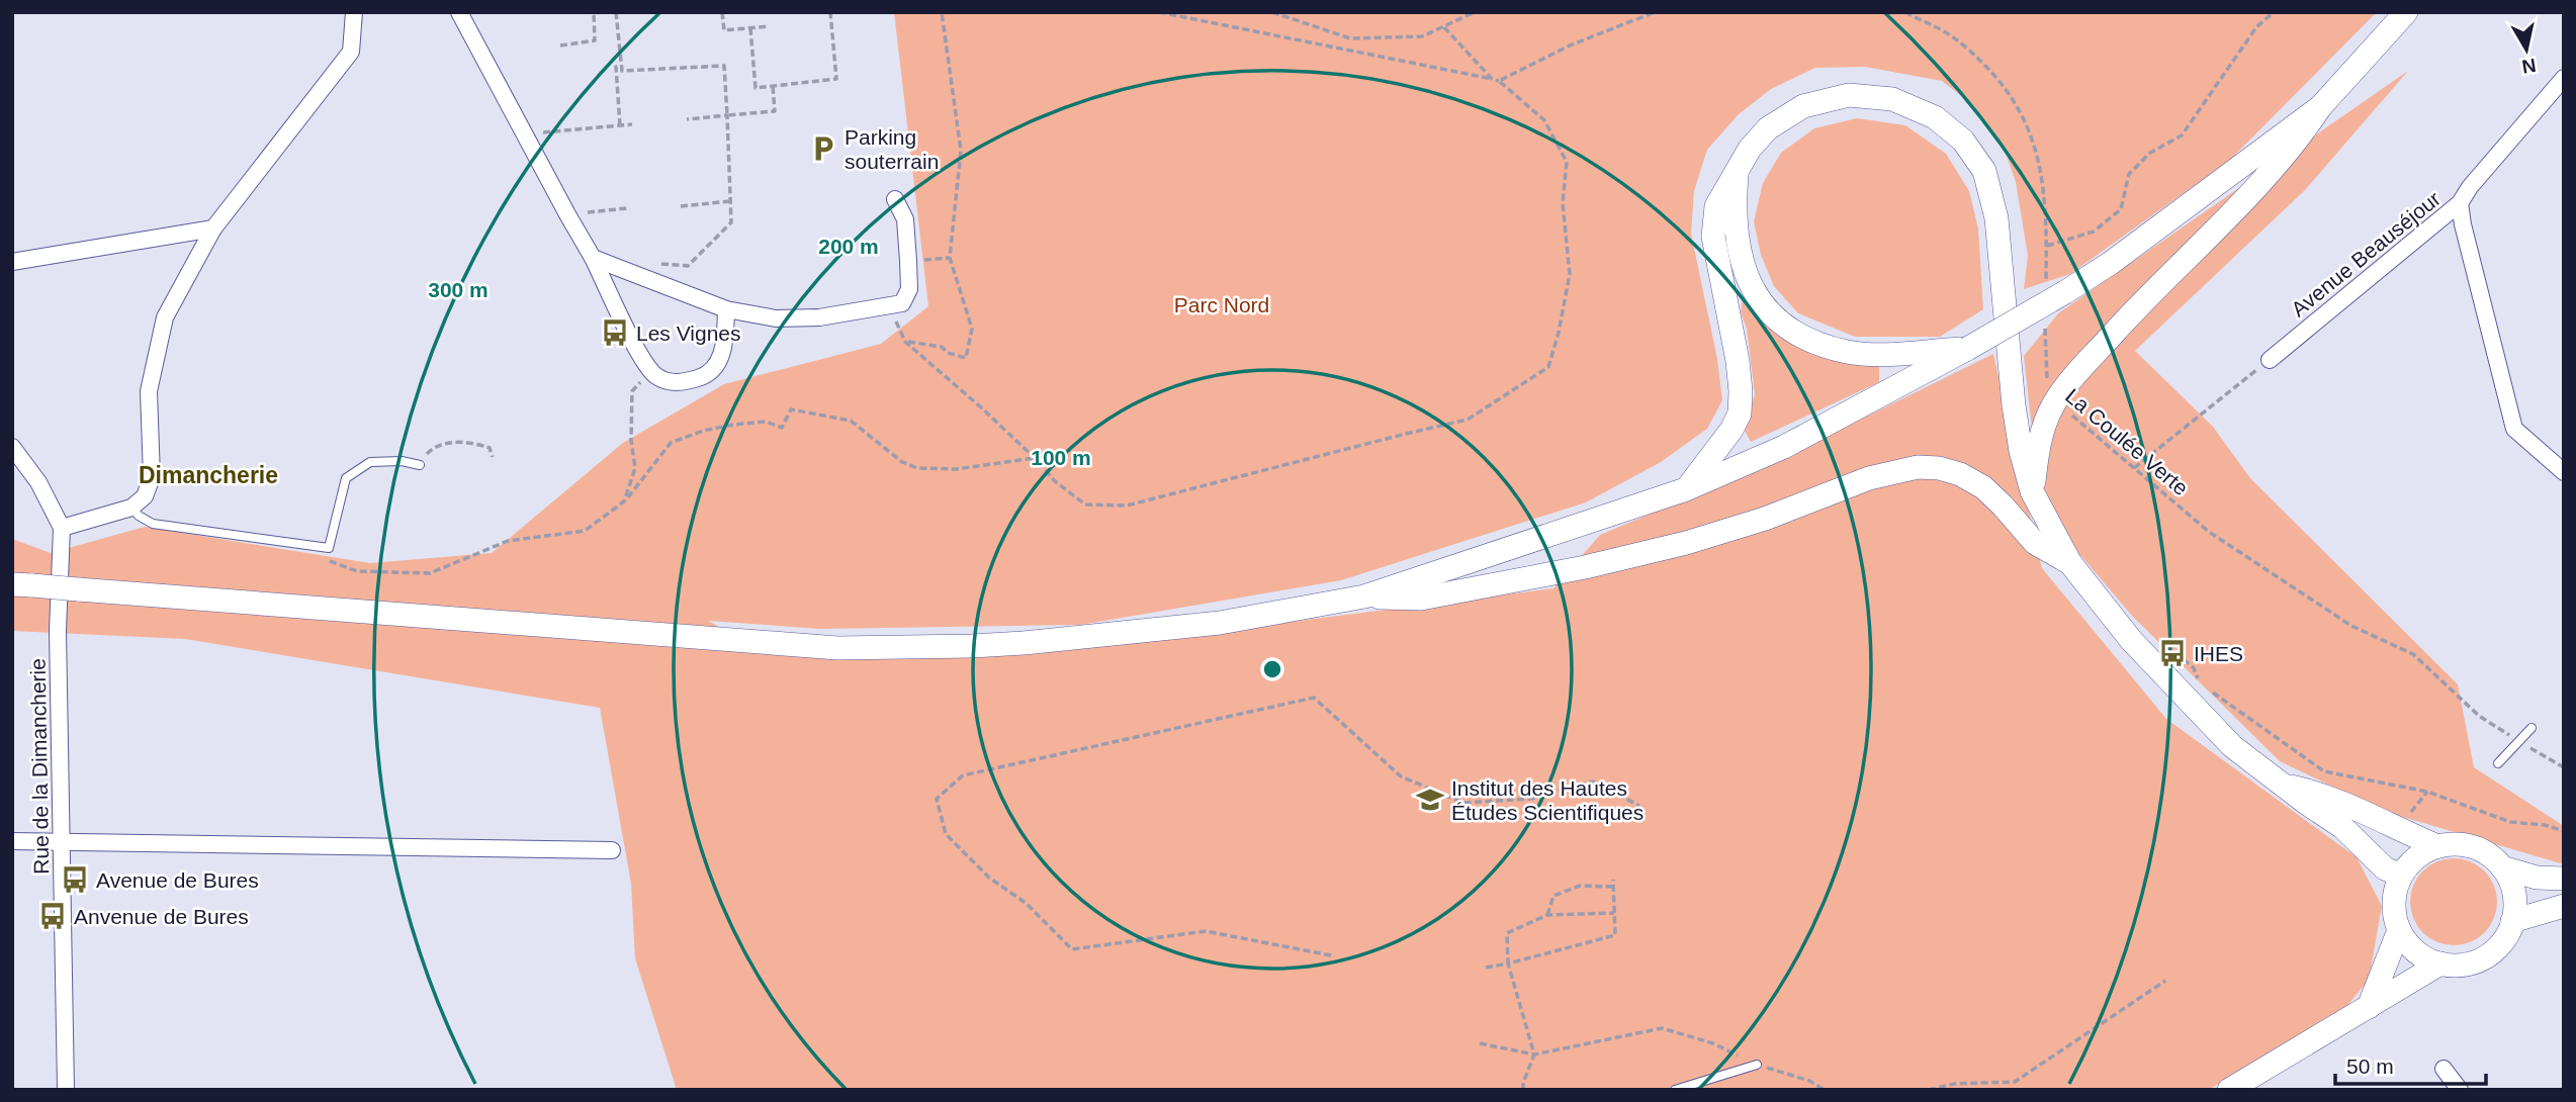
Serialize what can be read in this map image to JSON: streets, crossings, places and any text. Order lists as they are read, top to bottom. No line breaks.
{"streets":{"street":["Avenue Beauséjour","Rue de la Dimancherie"],"path":["La Coulée Verte"]},"districts":["Dimancherie"],"parks":["Parc Nord"],"places":{"parking":["Parking souterrain"],"bus stop":["Les Vignes","IHES","Avenue de Bures","Anvenue de Bures"],"school or university":["Institut des Hautes Études Scientifiques"]},"scale_bar":"50 m","north":"bottom","rings":["200 m","300 m","100 m"]}
